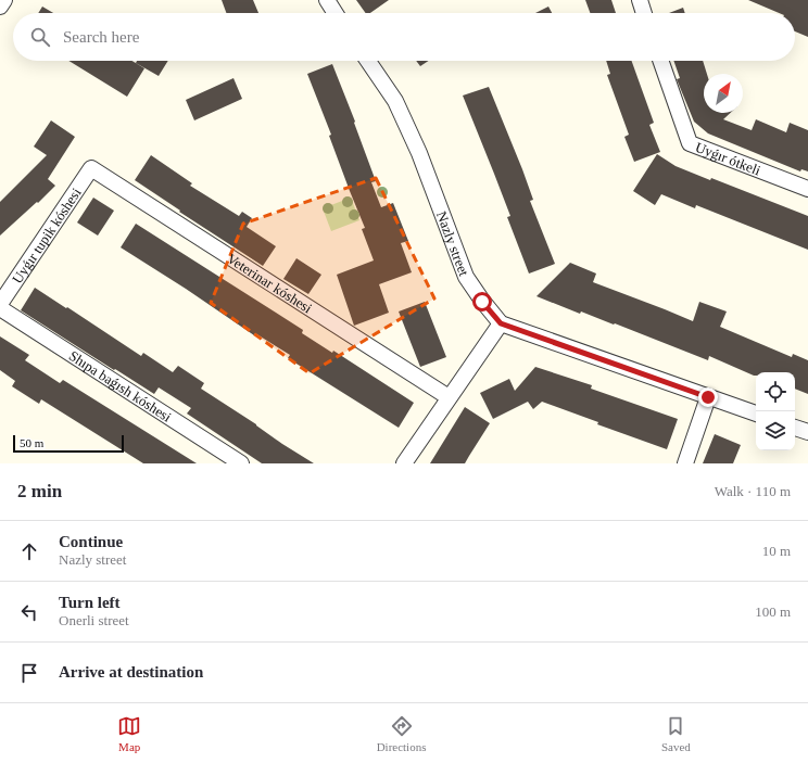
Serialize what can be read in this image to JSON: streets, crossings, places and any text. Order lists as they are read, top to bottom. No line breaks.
{"streets":{"street":["Uyǵır ótkeli","Uyǵır tupik kóshesi","Nazly street","Veterinar kóshesi","Shıpa baǵısh kóshesi"]},"crossings":[["Uyǵır tupik kóshesi","Veterinar kóshesi"]],"scale_bar":"50 m","north":"top right","page":{"search":"Search here","scale":"50 m","heading":["2 min","Walk · 110 m"],"list":[["Continue","Nazly street","10 m"],["Turn left","Onerli street","100 m"],"Arrive at destination"],"nav":["Map","Directions","Saved"]}}
